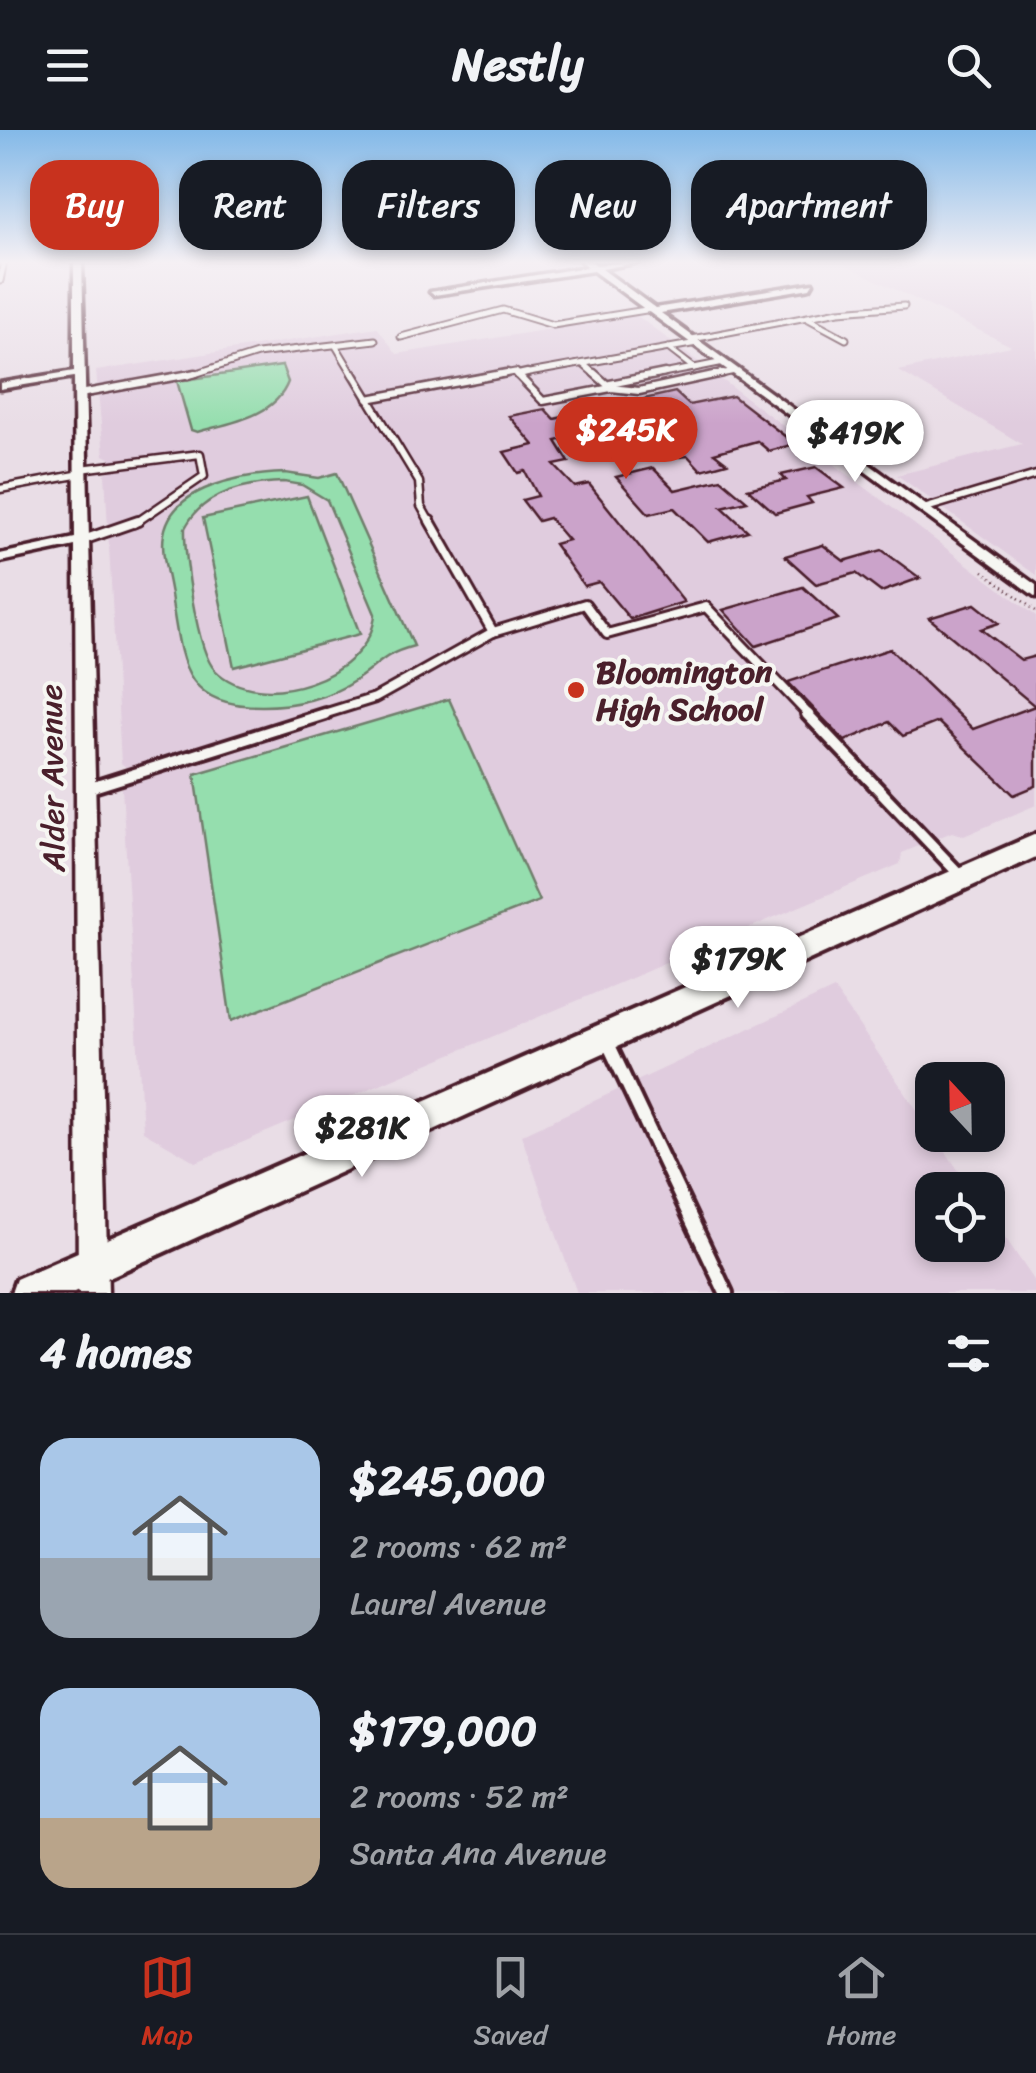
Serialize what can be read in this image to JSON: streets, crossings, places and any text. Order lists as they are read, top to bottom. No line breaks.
{"streets":{"street":["Alder Avenue"]},"places":["Bloomington High School"],"north":"top","page":{"header":"Nestly","chip":["Buy","Rent","Filters","New","Apartment"],"price":["$245K","$419K","$179K","$281K"],"heading":"4 homes","list":[{"name":"$245,000","note":"2 rooms · 62 m² · Laurel Avenue"},{"name":"$179,000","note":"2 rooms · 52 m² · Santa Ana Avenue"}],"tabs":["Map","Saved","Home"]}}
